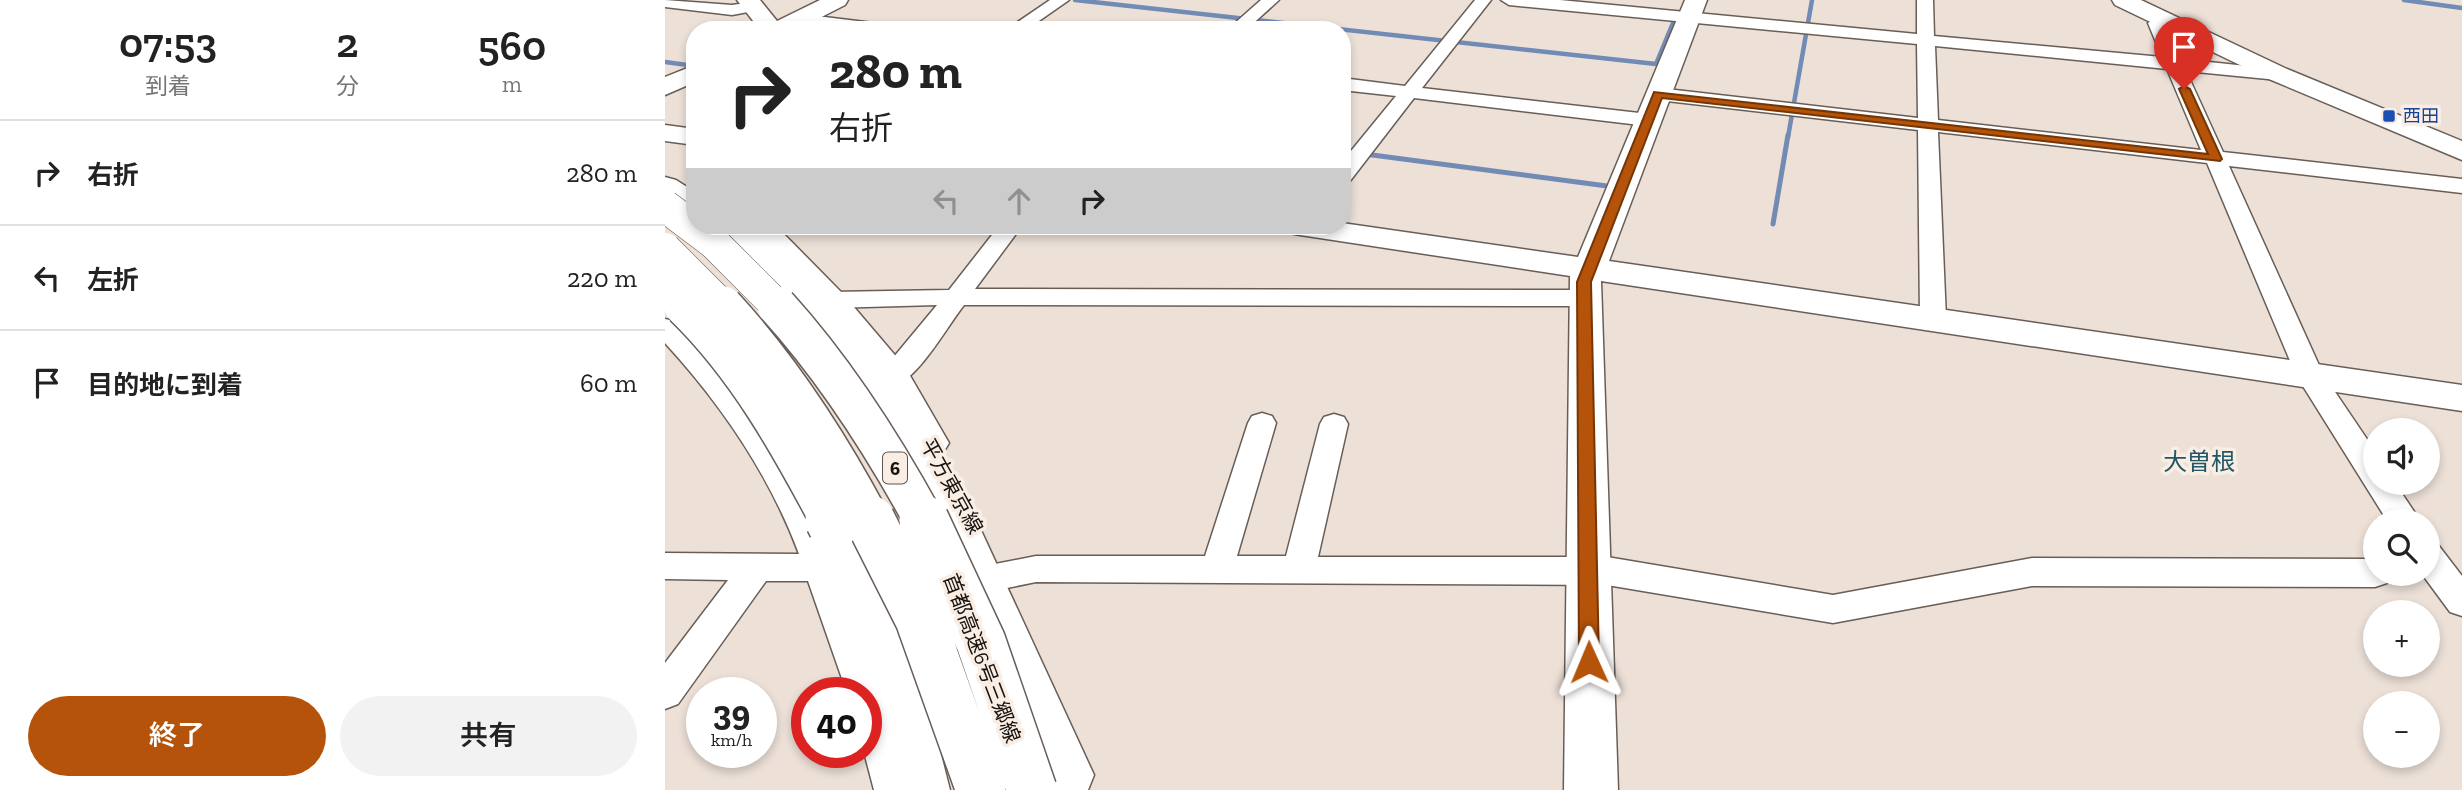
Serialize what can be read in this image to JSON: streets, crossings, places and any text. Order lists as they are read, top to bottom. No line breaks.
{"streets":{"main road":["6","平方東京線","首都高速6号三郷線"]},"crossings":[["平方東京線","首都高速6号三郷線"]],"districts":["大曽根"],"places":{"transit":["西田"]},"page":{"eta":["07:53","到着","2","分","560","m"],"turn":["280 m","右折"],"list":[{"name":"右折","value":"280 m"},{"name":"左折","value":"220 m"},{"name":"目的地に到着","value":"60 m"}],"map_buttons":["+","−"],"speed":"39 km/h","limit":"40","buttons":["終了","共有"]}}
